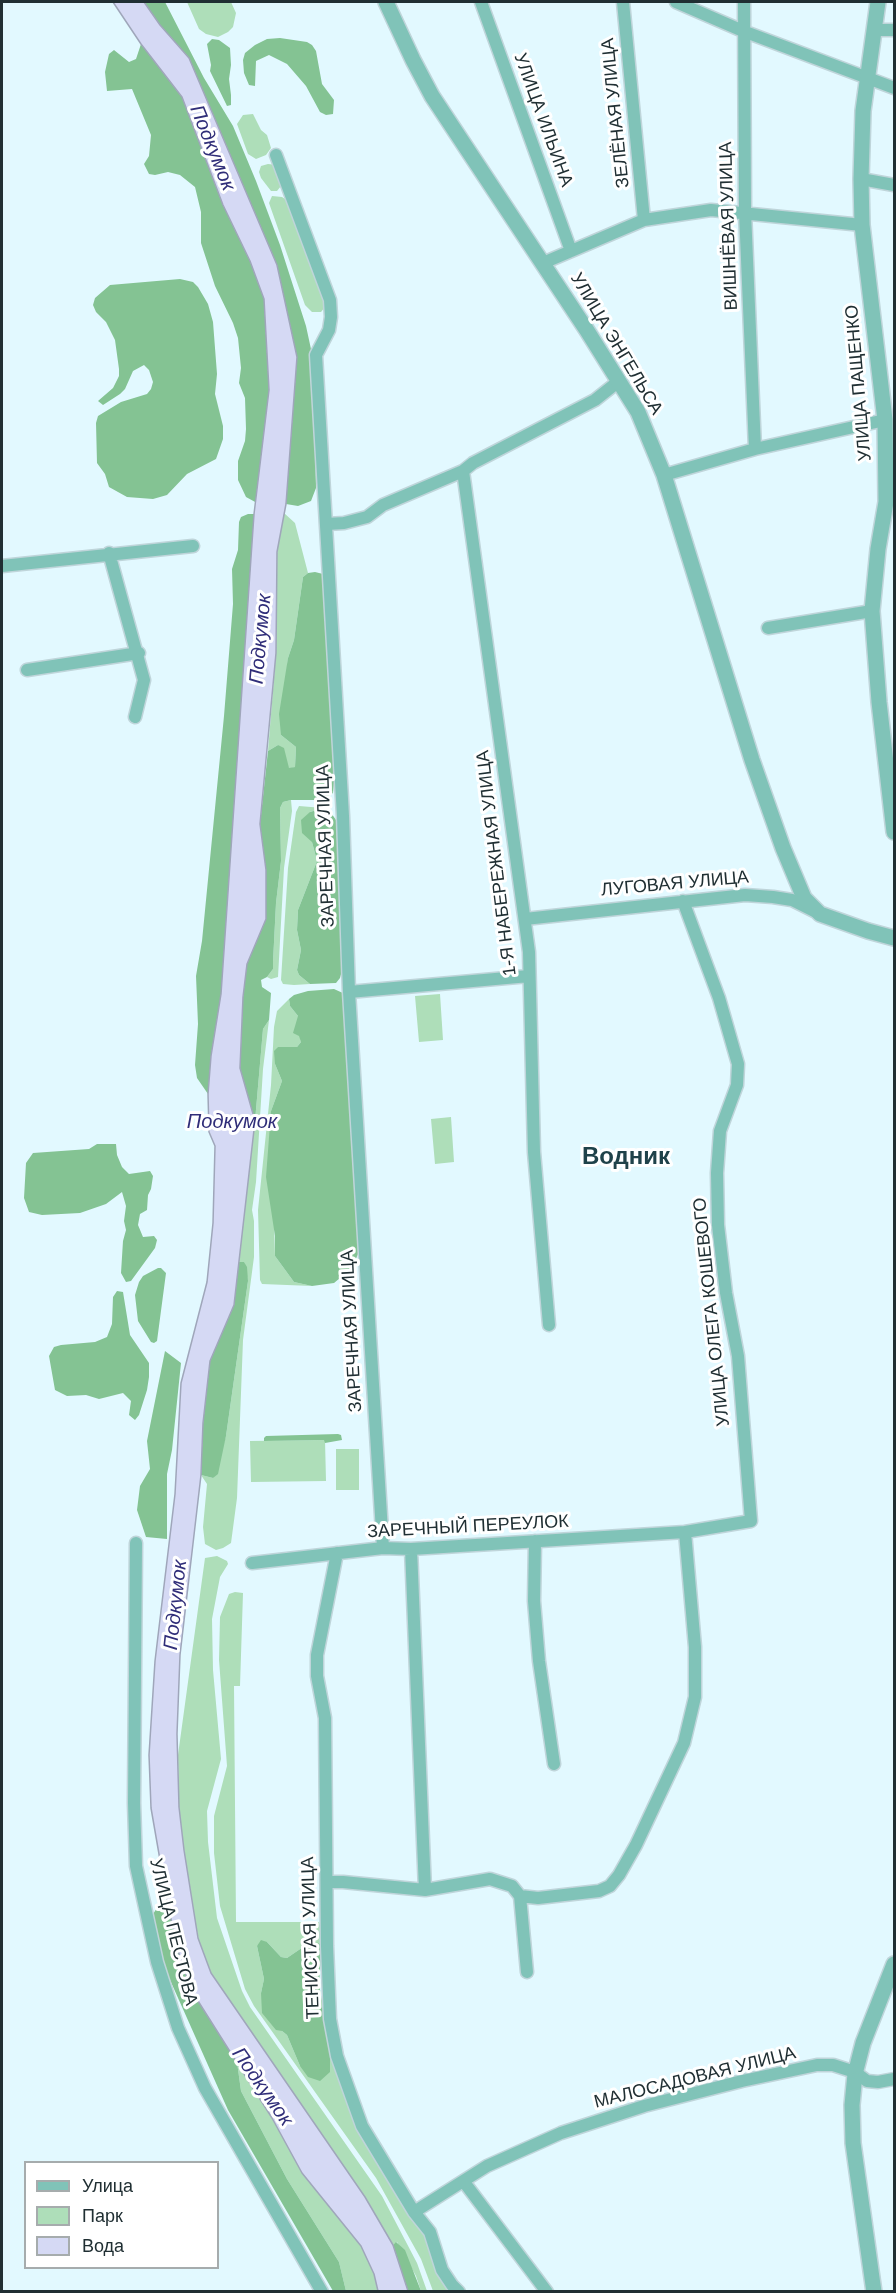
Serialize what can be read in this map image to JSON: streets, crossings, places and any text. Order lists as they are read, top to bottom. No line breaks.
{"streets":{"street":["ЗЕЛЁНАЯ УЛИЦА","УЛИЦА ИЛЬИНА","ВИШНЁВАЯ УЛИЦА","УЛИЦА ЭНГЕЛЬСА","УЛИЦА ПАЩЕНКО","ЗАРЕЧНАЯ УЛИЦА","1-Я НАБЕРЕЖНАЯ УЛИЦА","ЛУГОВАЯ УЛИЦА","УЛИЦА ОЛЕГА КОШЕВОГО","ЗАРЕЧНЫЙ ПЕРЕУЛОК","УЛИЦА ПЕСТОВА","ТЕНИСТАЯ УЛИЦА","МАЛОСАДОВАЯ УЛИЦА"]},"crossings":[["УЛИЦА ЭНГЕЛЬСА","ЛУГОВАЯ УЛИЦА"],["ЗАРЕЧНАЯ УЛИЦА","ЗАРЕЧНЫЙ ПЕРЕУЛОК"],["1-Я НАБЕРЕЖНАЯ УЛИЦА","ЛУГОВАЯ УЛИЦА"],["ЛУГОВАЯ УЛИЦА","УЛИЦА ОЛЕГА КОШЕВОГО"],["УЛИЦА ОЛЕГА КОШЕВОГО","ЗАРЕЧНЫЙ ПЕРЕУЛОК"],["ЗАРЕЧНЫЙ ПЕРЕУЛОК","ТЕНИСТАЯ УЛИЦА"],["ТЕНИСТАЯ УЛИЦА","МАЛОСАДОВАЯ УЛИЦА"]],"districts":["Водник"],"water":["Подкумок"],"legend":["Улица","Парк","Вода"]}
